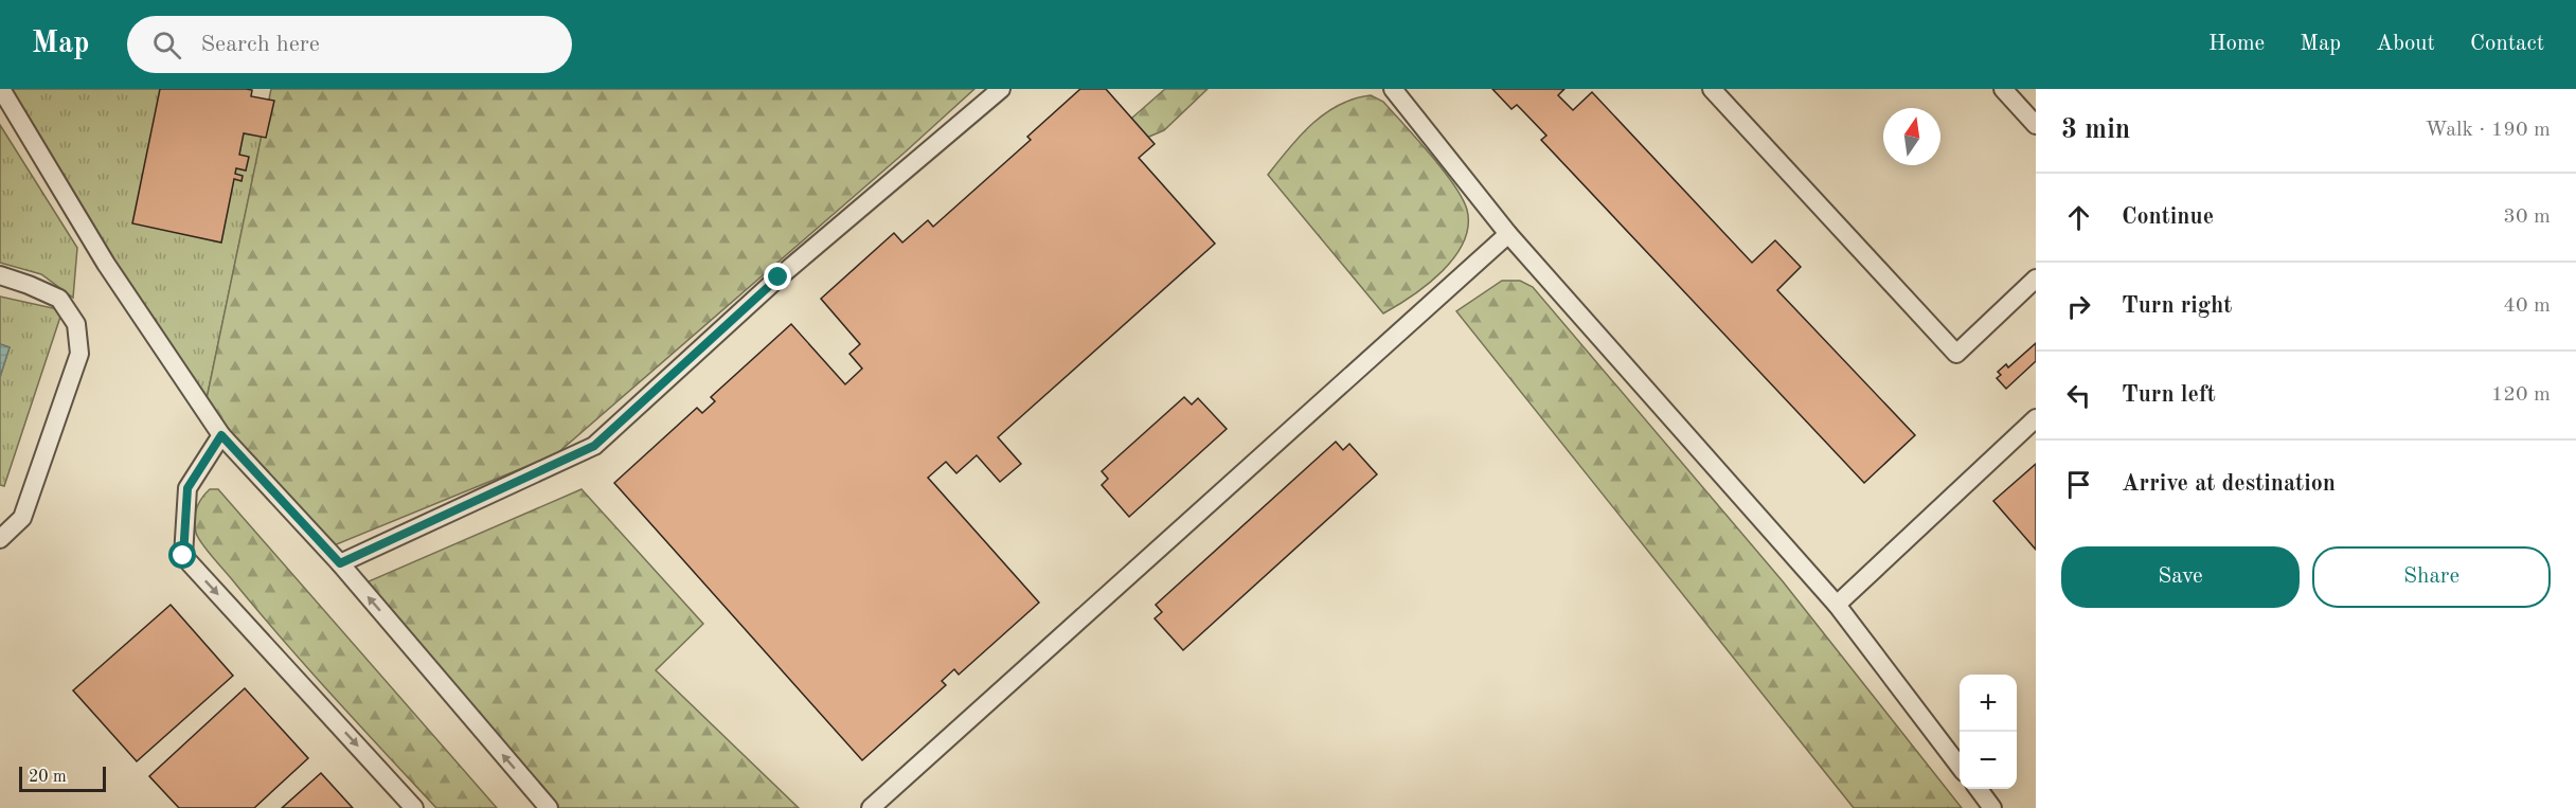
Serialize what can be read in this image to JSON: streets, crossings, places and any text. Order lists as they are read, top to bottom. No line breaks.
{"scale_bar":"20 m","north":"top","page":{"header":"Map","search":"Search here","nav":["Home","Map","About","Contact"],"heading":["3 min","Walk · 190 m"],"list":[["Continue","30 m"],["Turn right","40 m"],["Turn left","120 m"],"Arrive at destination"],"buttons":["Save","Share"],"map_buttons":["+","−"],"scale":"20 m"}}
